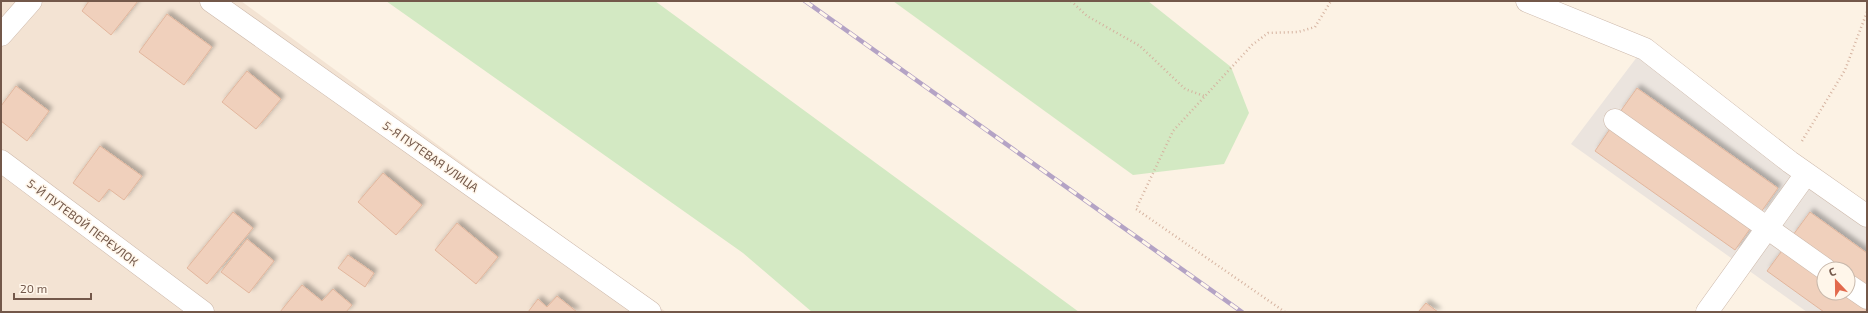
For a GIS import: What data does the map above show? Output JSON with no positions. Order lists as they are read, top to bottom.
{
  "streets": {
    "street": ["5-Я ПУТЕВАЯ УЛИЦА", "5-Й ПУТЕВОЙ ПЕРЕУЛОК"]
  },
  "scale_bar": "20 m",
  "north": "top"
}
